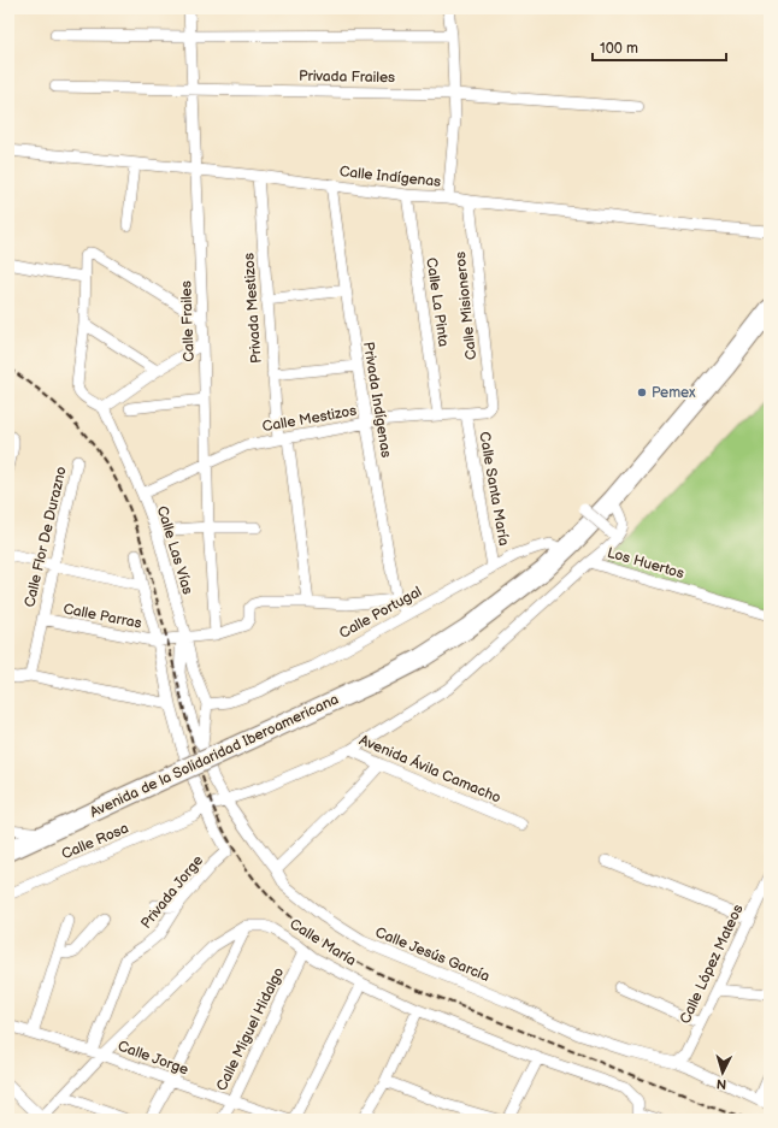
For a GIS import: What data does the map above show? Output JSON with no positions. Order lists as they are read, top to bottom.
{
  "streets": {
    "highway": ["Avenida de la Solidaridad Iberoamericana"],
    "street": [
      "Privada Frailes",
      "Calle Indígenas",
      "Calle La Pinta",
      "Calle Misioneros",
      "Privada Mestizos",
      "Calle Frailes",
      "Privada Indígenas",
      "Calle Mestizos",
      "Calle Santa María",
      "Calle Flor De Durazno",
      "Calle Las Vías",
      "Los Huertos",
      "Calle Portugal",
      "Calle Parras",
      "Avenida Ávila Camacho",
      "Calle Rosa",
      "Privada Jorge",
      "Calle María",
      "Calle Jesús García",
      "Calle López Mateos",
      "Calle Miguel Hidalgo",
      "Calle Jorge"
    ]
  },
  "crossings": [
    ["Privada Frailes", "Calle Frailes"],
    ["Calle Indígenas", "Calle La Pinta"],
    ["Calle Indígenas", "Calle Misioneros"],
    ["Calle Indígenas", "Privada Mestizos"],
    ["Calle Indígenas", "Calle Frailes"],
    ["Calle Indígenas", "Privada Indígenas"],
    ["Calle La Pinta", "Calle Mestizos"],
    ["Calle Misioneros", "Calle Mestizos"],
    ["Privada Mestizos", "Calle Mestizos"],
    ["Privada Mestizos", "Calle Parras"],
    ["Calle Frailes", "Calle Mestizos"],
    ["Calle Frailes", "Calle Parras"],
    ["Privada Indígenas", "Calle Mestizos"],
    ["Calle Mestizos", "Calle Santa María"],
    ["Calle Mestizos", "Calle Las Vías"],
    ["Calle Santa María", "Calle Portugal"],
    ["Calle Flor De Durazno", "Calle Parras"],
    ["Calle Las Vías", "Calle Portugal"],
    ["Calle Las Vías", "Calle Parras"],
    ["Calle Las Vías", "Calle Jesús García"],
    ["Calle Portugal", "Avenida de la Solidaridad Iberoamericana"],
    ["Calle Portugal", "Calle Jesús García"],
    ["Avenida Ávila Camacho", "Calle Rosa"],
    ["Avenida Ávila Camacho", "Privada Jorge"],
    ["Avenida Ávila Camacho", "Calle Jesús García"],
    ["Privada Jorge", "Calle Jorge"],
    ["Calle María", "Calle Miguel Hidalgo"],
    ["Calle Jesús García", "Calle López Mateos"],
    ["Calle Miguel Hidalgo", "Calle Jorge"]
  ],
  "places": ["Pemex"],
  "scale_bar": "100 m",
  "north": "bottom"
}
